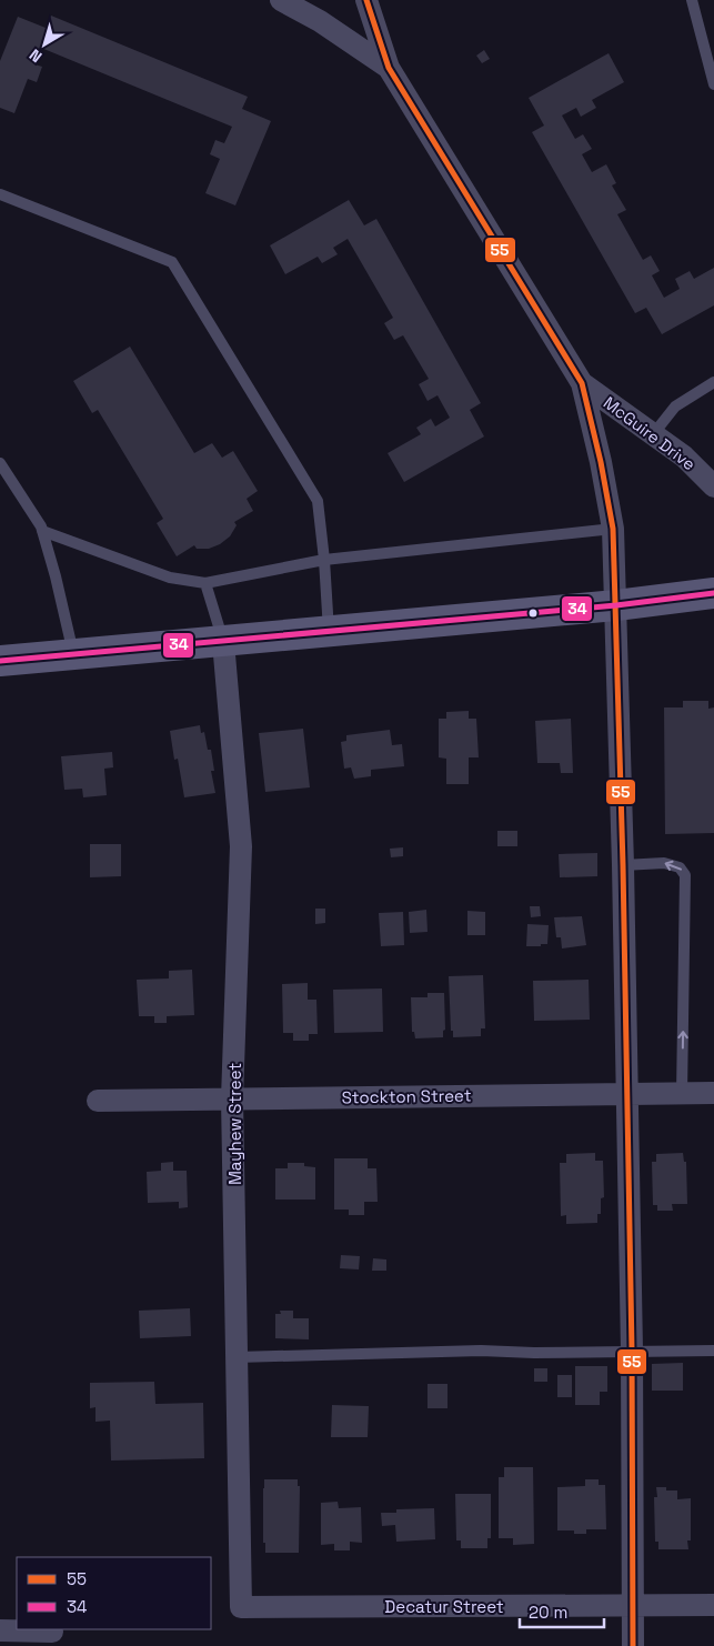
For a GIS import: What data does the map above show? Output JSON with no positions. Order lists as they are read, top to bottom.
{
  "streets": {
    "street": [
      "McGuire Drive",
      "Stockton Street",
      "Mayhew Street",
      "Decatur Street"
    ]
  },
  "crossings": [
    ["McGuire Drive", "Stockton Street"],
    ["McGuire Drive", "Decatur Street"],
    ["Stockton Street", "Mayhew Street"],
    ["Mayhew Street", "Decatur Street"]
  ],
  "lines": ["transit line 55", "transit line 34"],
  "legend": ["55", "34"],
  "scale_bar": "20 m",
  "north": "bottom left"
}
